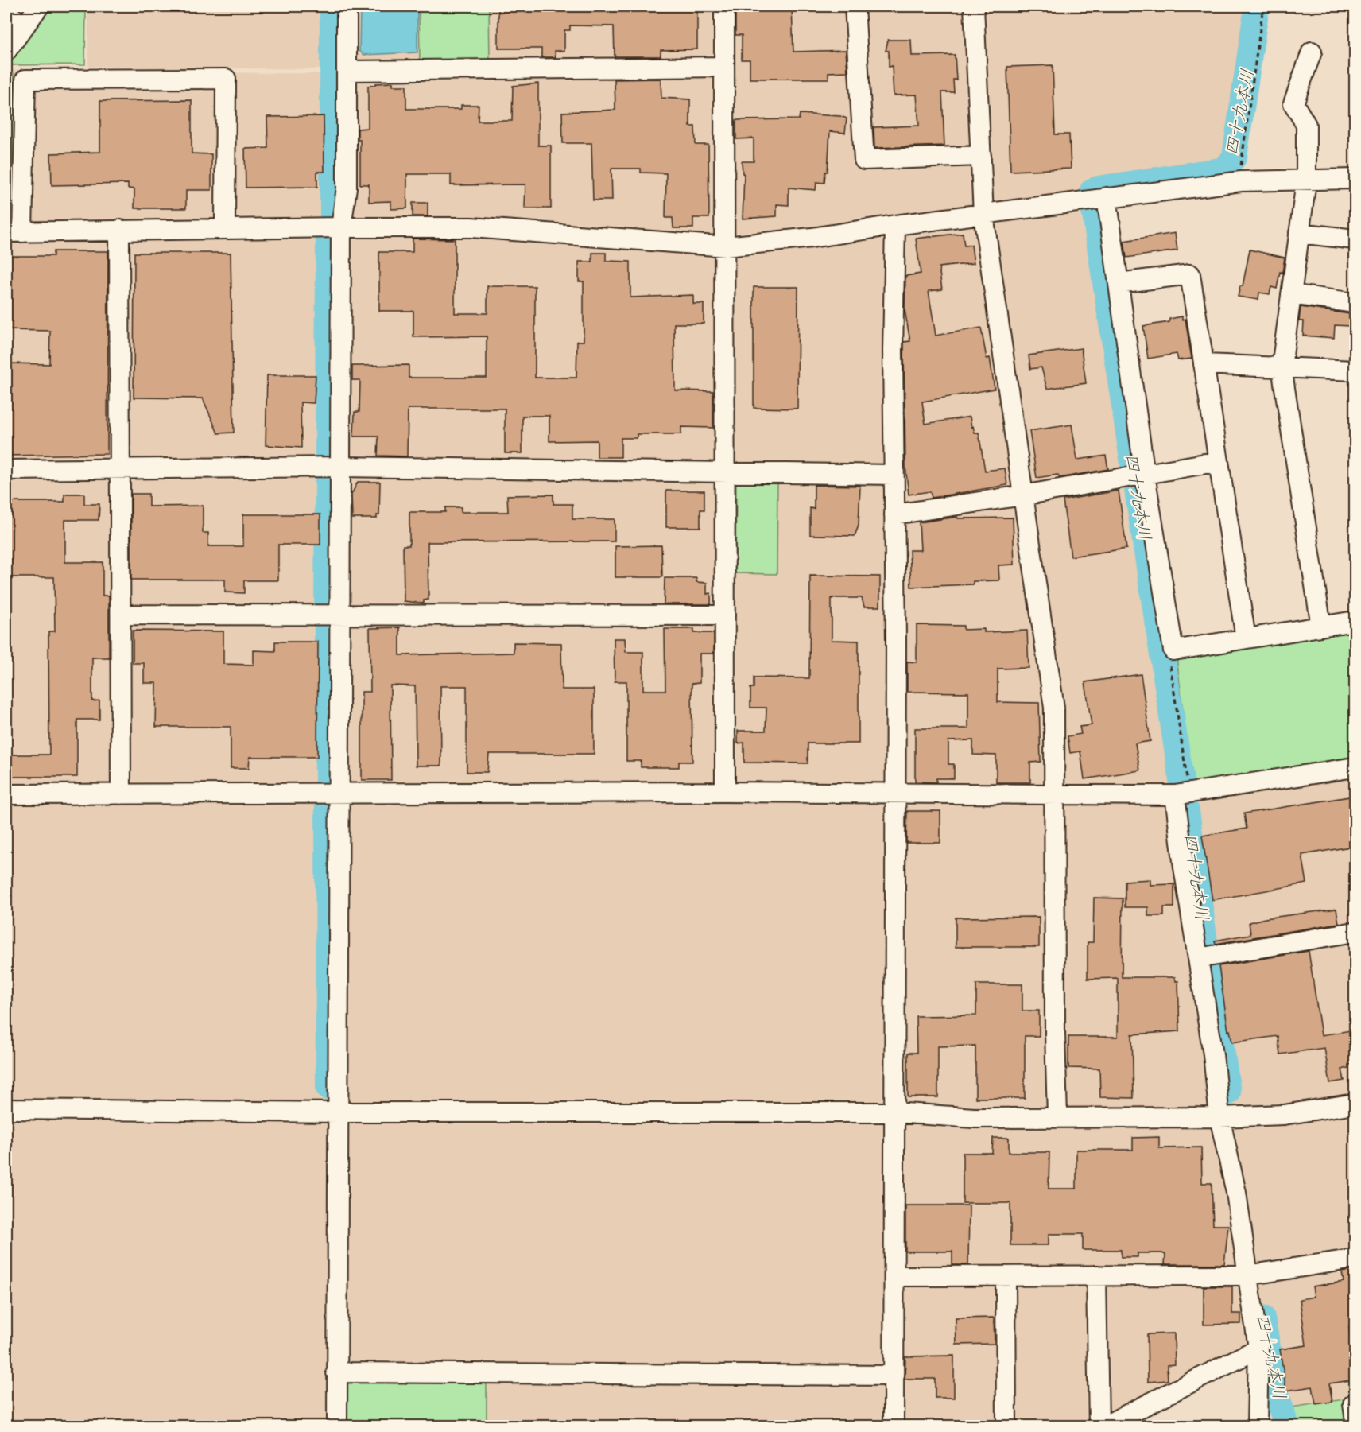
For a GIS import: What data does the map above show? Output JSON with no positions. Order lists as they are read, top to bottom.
{
  "water": ["四十九本川"]
}
